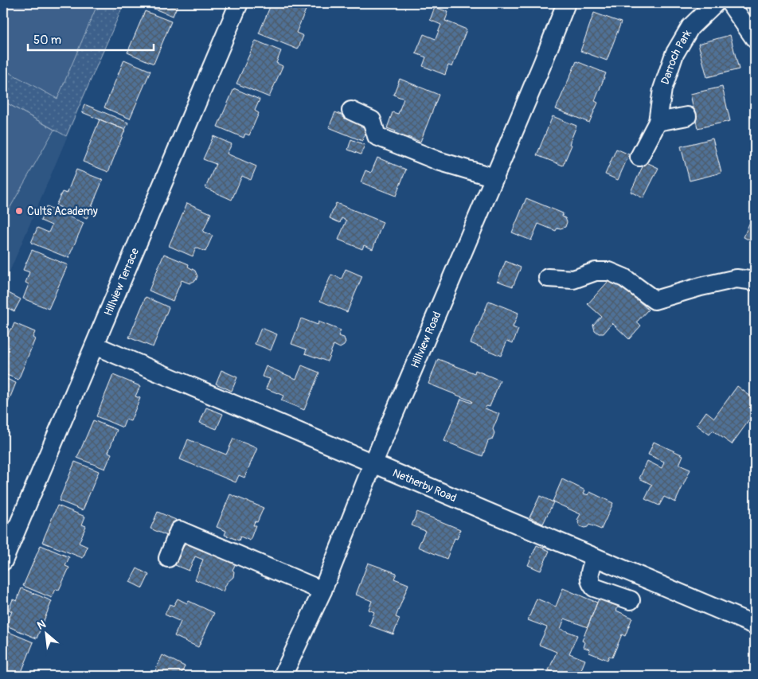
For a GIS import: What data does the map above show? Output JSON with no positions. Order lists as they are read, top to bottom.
{
  "streets": {
    "street": [
      "Darroch Park",
      "Hillview Terrace",
      "Hillview Road",
      "Netherby Road"
    ]
  },
  "crossings": [
    ["Hillview Terrace", "Netherby Road"],
    ["Hillview Road", "Netherby Road"]
  ],
  "places": ["Cults Academy"],
  "scale_bar": "50 m",
  "north": "top left"
}
